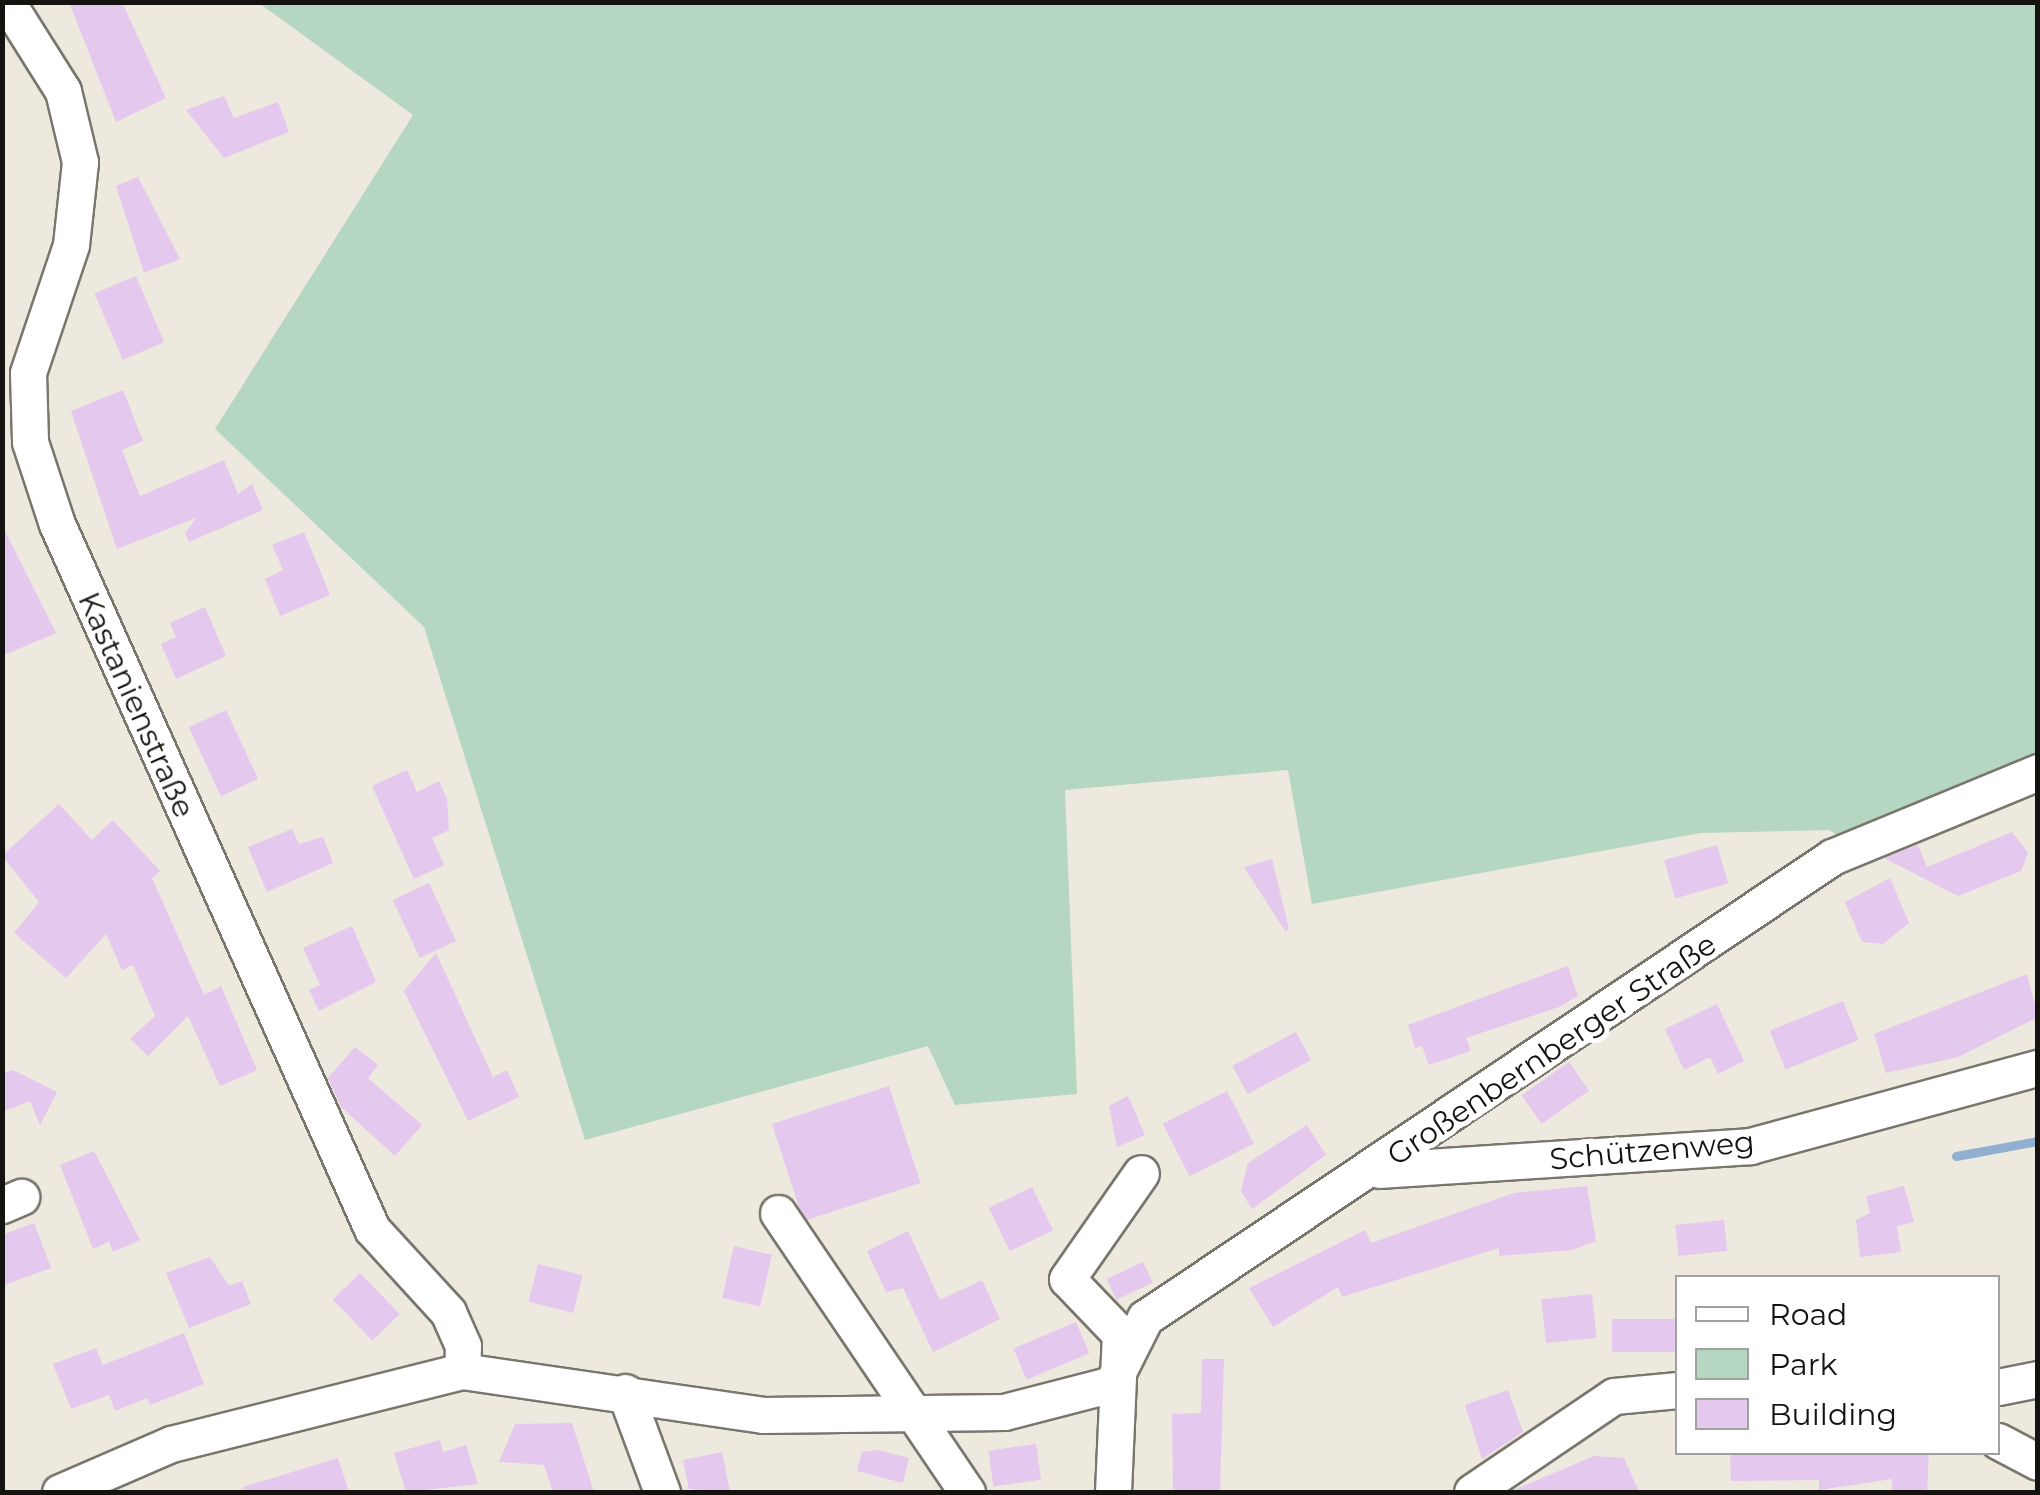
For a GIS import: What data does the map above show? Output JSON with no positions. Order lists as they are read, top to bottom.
{
  "streets": {
    "street": ["Kastanienstraße", "Großenbernberger Straße", "Schützenweg"]
  },
  "crossings": [
    ["Großenbernberger Straße", "Schützenweg"]
  ],
  "legend": ["Road", "Park", "Building"]
}
